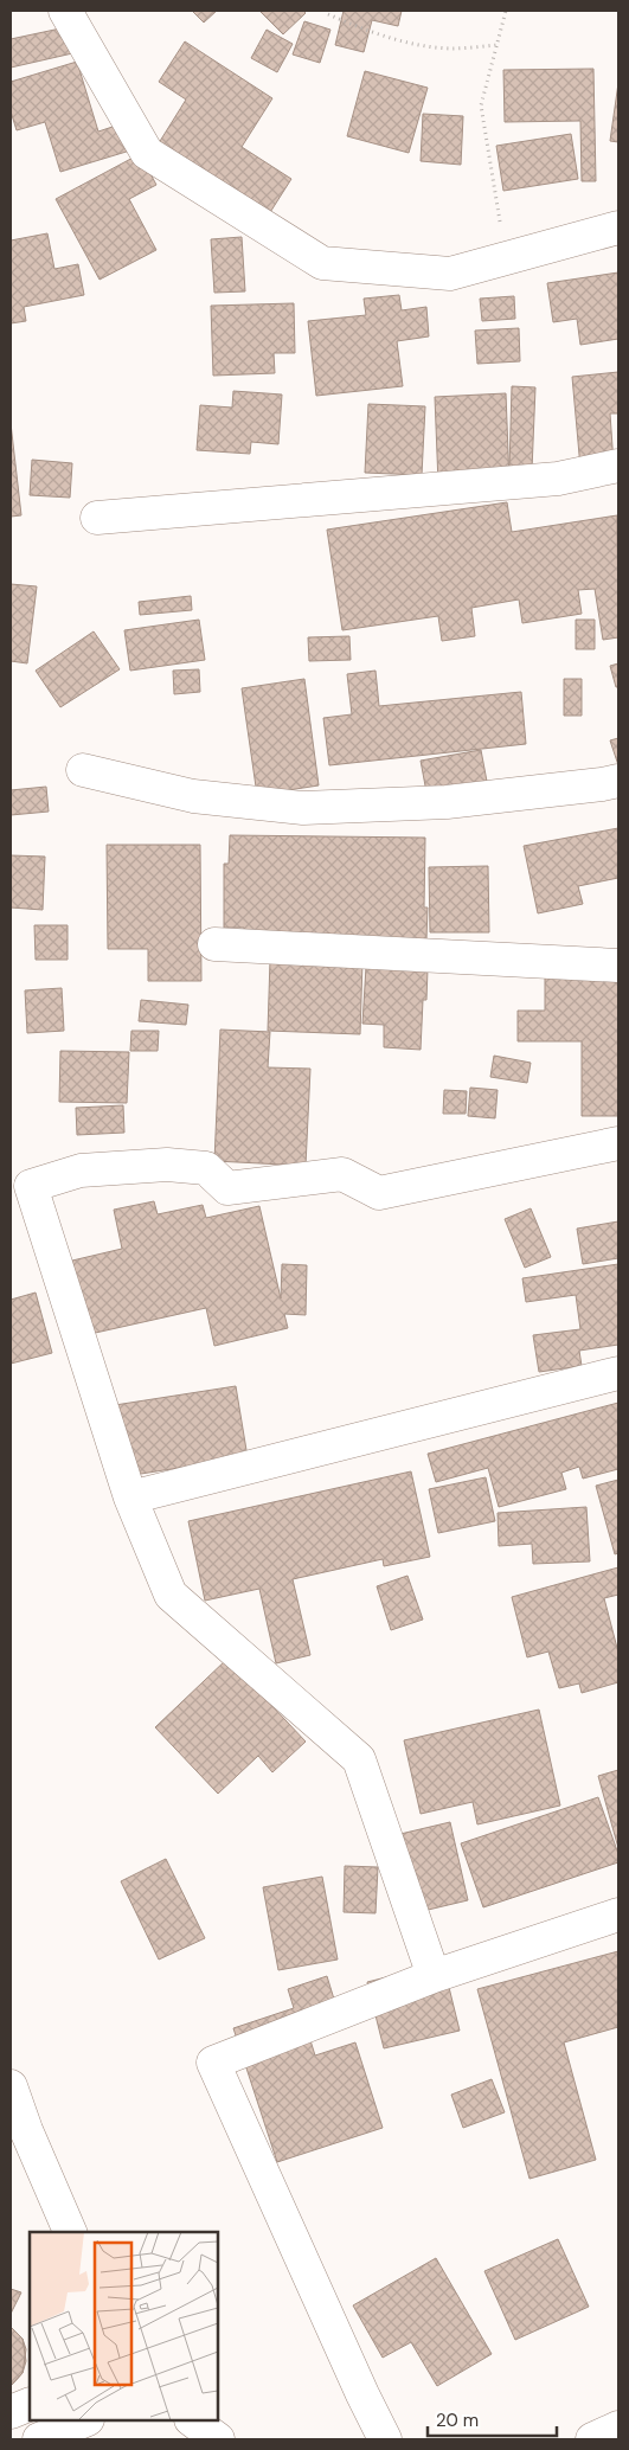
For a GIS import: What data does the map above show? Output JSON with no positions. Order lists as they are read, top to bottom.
{
  "scale_bar": "20 m"
}
